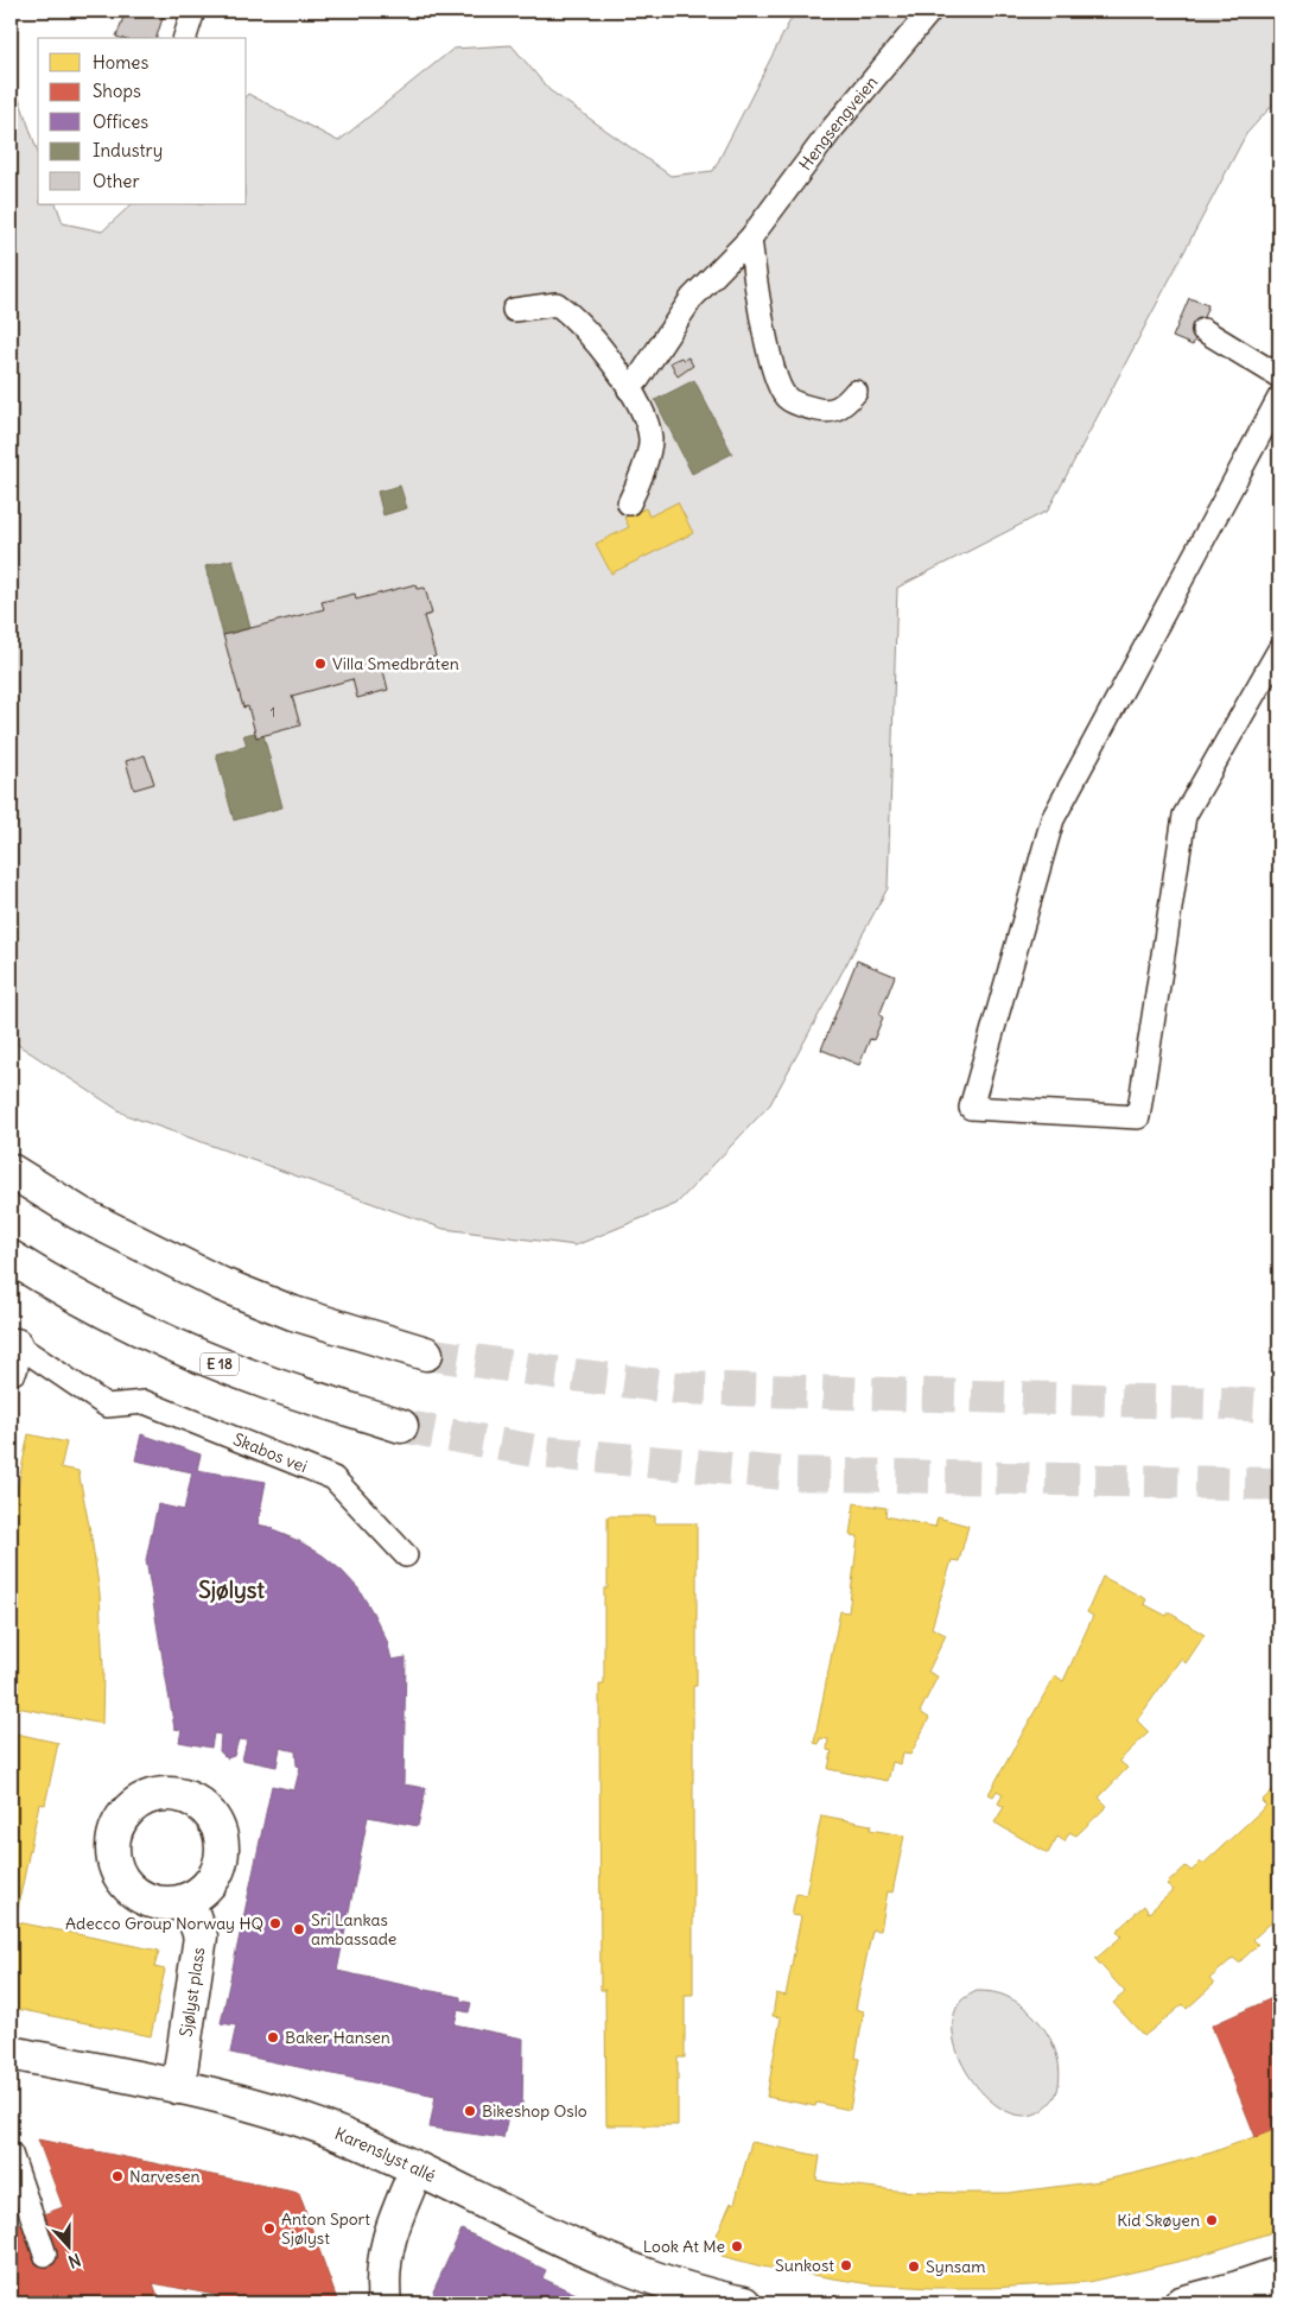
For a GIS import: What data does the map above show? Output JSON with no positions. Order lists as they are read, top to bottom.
{
  "streets": {
    "main road": ["E 18", "Sjølyst plass", "Karenslyst allé"],
    "lane": ["Hengsengveien", "Skabos vei"]
  },
  "crossings": [
    ["Sjølyst plass", "Karenslyst allé"]
  ],
  "districts": ["Sjølyst"],
  "places": [
    "Villa Smedbråten",
    "Adecco Group Norway HQ",
    "Sri Lankas ambassade",
    "Baker Hansen",
    "Bikeshop Oslo",
    "Narvesen",
    "Kid Skøyen",
    "Anton Sport Sjølyst",
    "Look At Me",
    "Sunkost",
    "Synsam"
  ],
  "house_numbers": ["1"],
  "legend": [
    "Homes",
    "Shops",
    "Offices",
    "Industry",
    "Other"
  ],
  "north": "bottom"
}
